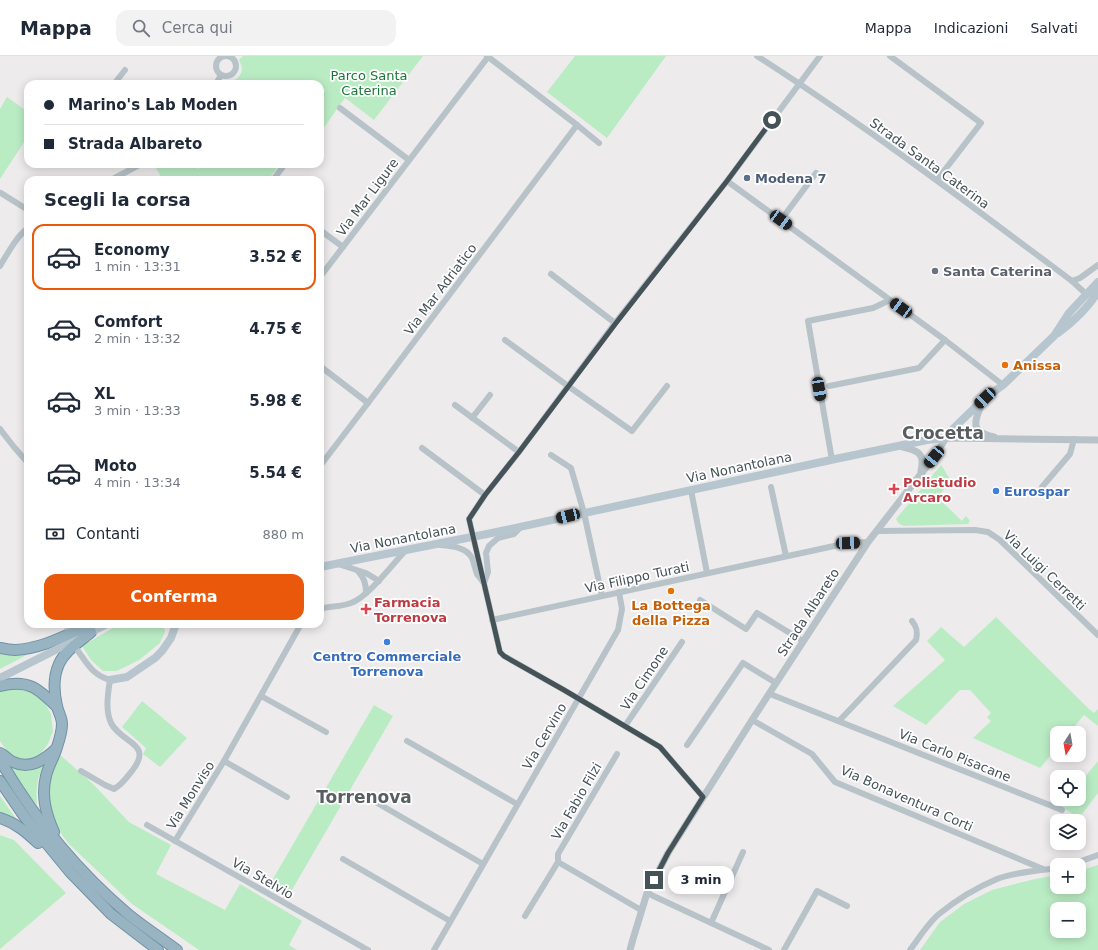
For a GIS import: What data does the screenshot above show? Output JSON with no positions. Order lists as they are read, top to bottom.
{
  "streets": {
    "main road": ["Via Nonantolana"],
    "street": [
      "Strada Santa Caterina",
      "Via Mar Ligure",
      "Via Mar Adriatico",
      "Via Luigi Cerretti",
      "Via Filippo Turati",
      "Strada Albareto",
      "Via Cimone",
      "Via Cervino",
      "Via Carlo Pisacane",
      "Via Monviso",
      "Via Bonaventura Corti",
      "Via Fabio Filzi",
      "Via Stelvio"
    ]
  },
  "crossings": [
    ["Strada Santa Caterina", "Via Cimone"],
    ["Via Nonantolana", "Strada Albareto"],
    ["Via Nonantolana", "Via Cimone"],
    ["Via Luigi Cerretti", "Strada Albareto"],
    ["Via Filippo Turati", "Strada Albareto"],
    ["Via Filippo Turati", "Via Cimone"],
    ["Via Filippo Turati", "Via Cervino"],
    ["Strada Albareto", "Via Cimone"],
    ["Strada Albareto", "Via Carlo Pisacane"],
    ["Strada Albareto", "Via Bonaventura Corti"],
    ["Strada Albareto", "Via Fabio Filzi"],
    ["Via Cimone", "Via Cervino"],
    ["Via Monviso", "Via Stelvio"]
  ],
  "districts": ["Crocetta", "Torrenova"],
  "parks": ["Parco Santa Caterina"],
  "places": {
    "other": [
      "Modena 7",
      "Santa Caterina",
      "Anissa",
      "Eurospar",
      "La Bottega della Pizza",
      "Centro Commerciale Torrenova"
    ],
    "health": ["Polistudio Arcaro", "Farmacia Torrenova"]
  },
  "north": "bottom",
  "page": {
    "header": "Mappa",
    "search": "Cerca qui",
    "nav": ["Mappa", "Indicazioni", "Salvati"],
    "banner": ["Marino's Lab Moden", "Strada Albareto"],
    "heading": "Scegli la corsa",
    "list": [
      {
        "name": "Economy",
        "note": "1 min · 13:31",
        "value": "3.52 €"
      },
      {
        "name": "Comfort",
        "note": "2 min · 13:32",
        "value": "4.75 €"
      },
      {
        "name": "XL",
        "note": "3 min · 13:33",
        "value": "5.98 €"
      },
      {
        "name": "Moto",
        "note": "4 min · 13:34",
        "value": "5.54 €"
      }
    ],
    "pay": ["Contanti", "880 m"],
    "buttons": "Conferma",
    "map_buttons": ["+", "−"],
    "bubble": "3 min"
  }
}
